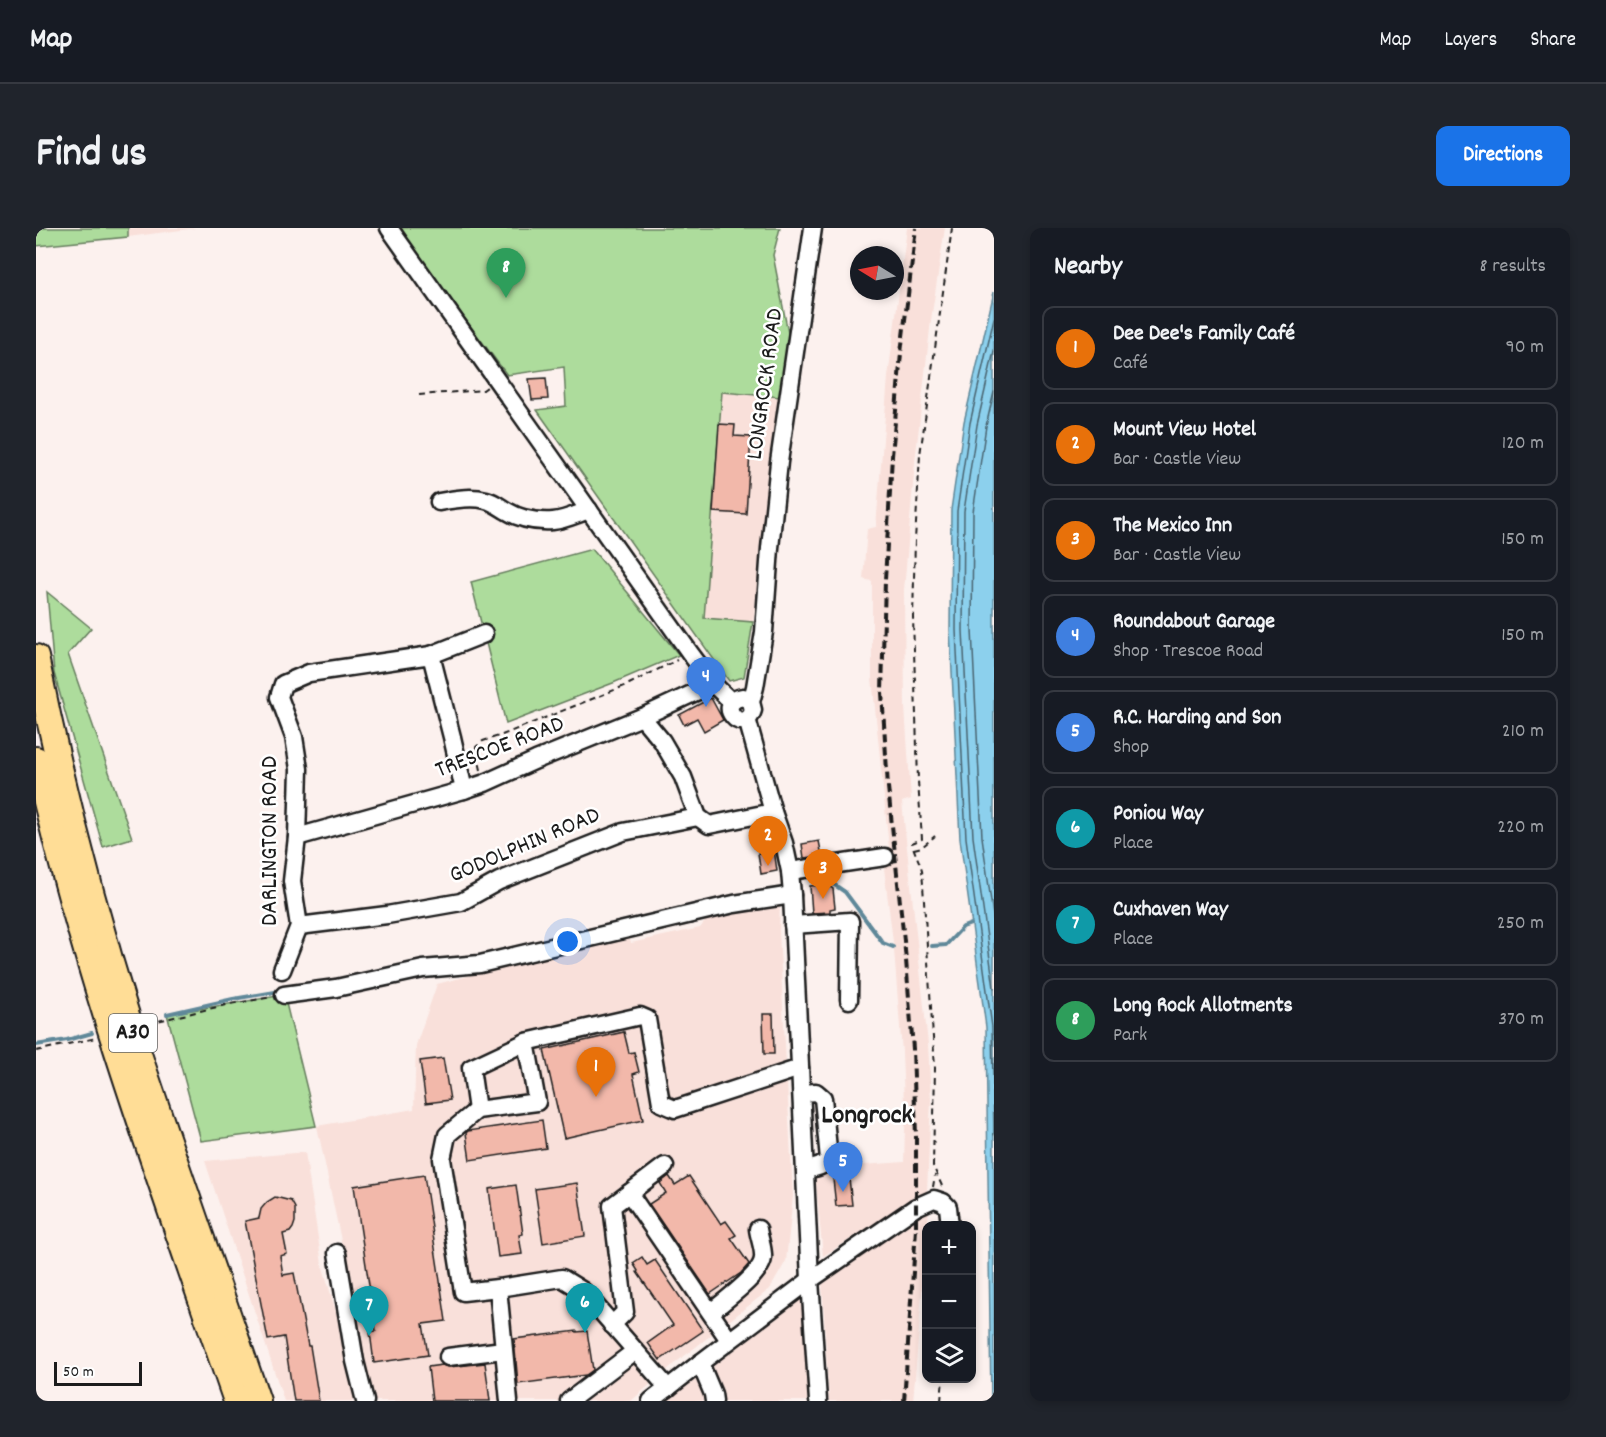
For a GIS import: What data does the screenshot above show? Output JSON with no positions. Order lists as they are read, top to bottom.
{
  "streets": {
    "highway": ["A30"],
    "street": [
      "LONGROCK ROAD",
      "TRESCOE ROAD",
      "DARLINGTON ROAD",
      "GODOLPHIN ROAD"
    ]
  },
  "crossings": [
    ["TRESCOE ROAD", "DARLINGTON ROAD"],
    ["DARLINGTON ROAD", "GODOLPHIN ROAD"]
  ],
  "districts": ["Longrock"],
  "scale_bar": "50 m",
  "north": "left",
  "page": {
    "header": "Map",
    "nav": ["Map", "Layers", "Share"],
    "title": "Find us",
    "buttons": "Directions",
    "heading": ["Nearby", "8 results"],
    "pins": [
      "8",
      "4",
      "2",
      "3",
      "1",
      "5",
      "6",
      "7"
    ],
    "list": [
      {
        "mark": "1",
        "name": "Dee Dee's Family Café",
        "note": "Café",
        "value": "90 m"
      },
      {
        "mark": "2",
        "name": "Mount View Hotel",
        "note": "Bar · Castle View",
        "value": "120 m"
      },
      {
        "mark": "3",
        "name": "The Mexico Inn",
        "note": "Bar · Castle View",
        "value": "150 m"
      },
      {
        "mark": "4",
        "name": "Roundabout Garage",
        "note": "Shop · Trescoe Road",
        "value": "150 m"
      },
      {
        "mark": "5",
        "name": "R.C. Harding and Son",
        "note": "Shop",
        "value": "210 m"
      },
      {
        "mark": "6",
        "name": "Poniou Way",
        "note": "Place",
        "value": "220 m"
      },
      {
        "mark": "7",
        "name": "Cuxhaven Way",
        "note": "Place",
        "value": "250 m"
      },
      {
        "mark": "8",
        "name": "Long Rock Allotments",
        "note": "Park",
        "value": "370 m"
      }
    ],
    "map_buttons": ["+", "−"],
    "scale": "50 m"
  }
}
